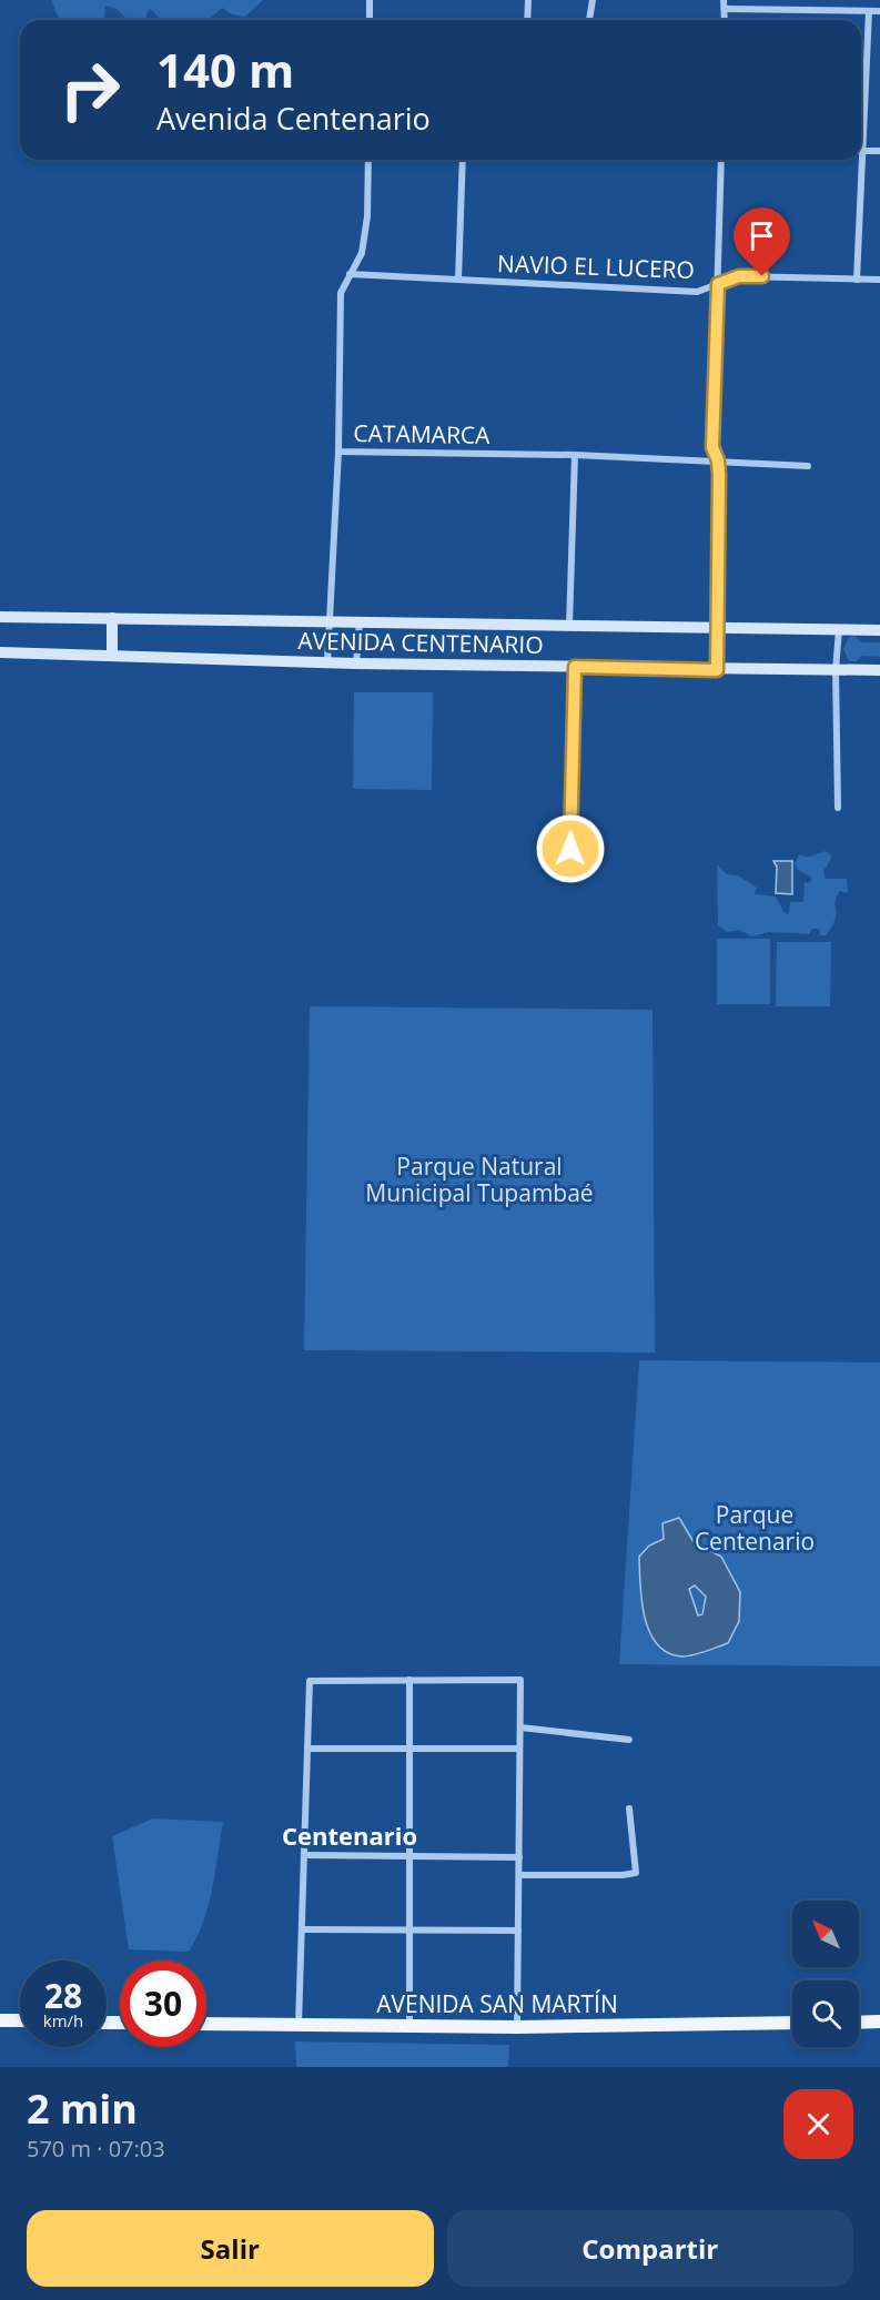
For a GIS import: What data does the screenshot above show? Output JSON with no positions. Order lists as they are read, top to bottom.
{
  "streets": {
    "main road": ["AVENIDA CENTENARIO", "AVENIDA SAN MARTÍN"],
    "street": ["NAVIO EL LUCERO", "CATAMARCA"]
  },
  "crossings": [
    ["NAVIO EL LUCERO", "CATAMARCA"]
  ],
  "districts": ["Centenario"],
  "parks": ["Parque Natural Municipal Tupambaé", "Parque Centenario"],
  "north": "top left",
  "page": {
    "turn": ["140 m", "Avenida Centenario"],
    "speed": "28 km/h",
    "limit": "30",
    "heading": ["2 min", "570 m · 07:03"],
    "buttons": ["Salir", "Compartir"]
  }
}
